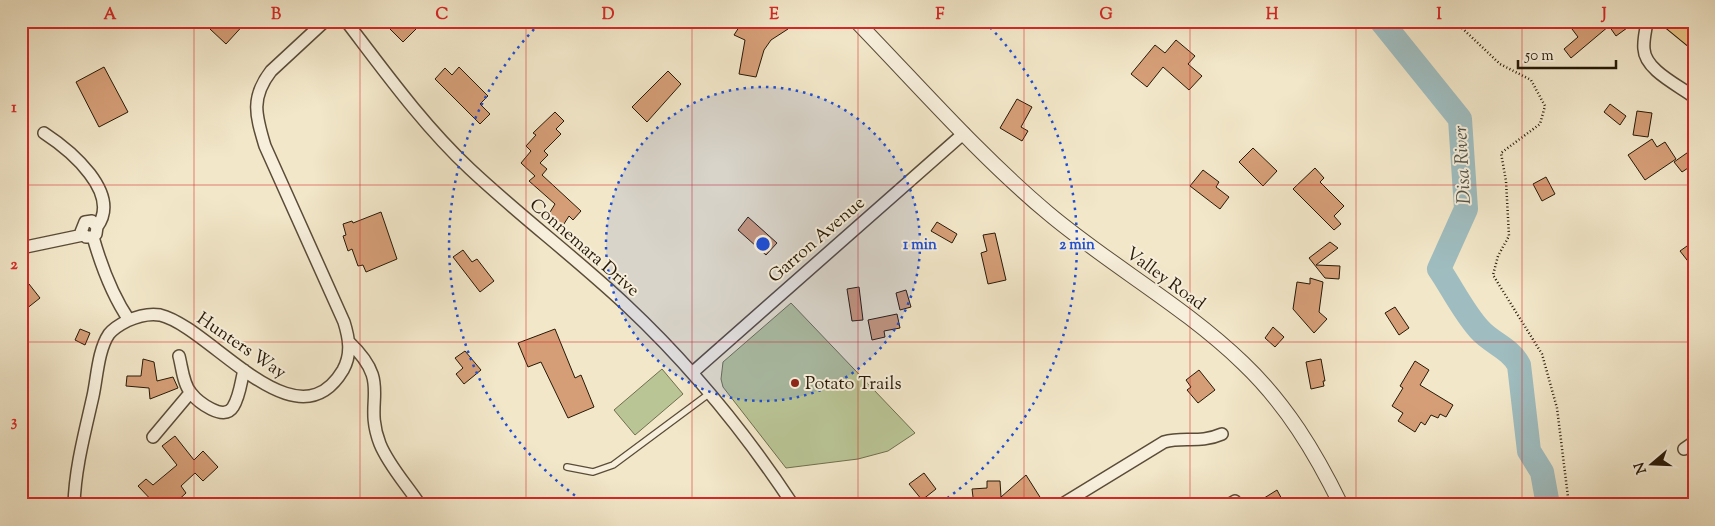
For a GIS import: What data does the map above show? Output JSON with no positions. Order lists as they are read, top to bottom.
{
  "streets": {
    "street": [
      "Garron Avenue",
      "Connemara Drive",
      "Valley Road",
      "Hunters Way"
    ]
  },
  "crossings": [
    ["Garron Avenue", "Connemara Drive"],
    ["Garron Avenue", "Valley Road"]
  ],
  "water": ["Disa River"],
  "places": ["Potato Trails"],
  "scale_bar": "50 m",
  "north": "left",
  "grid": {
    "columns": [
      "A",
      "B",
      "C",
      "D",
      "E",
      "F",
      "G",
      "H",
      "I",
      "J"
    ],
    "rows": ["1", "2", "3"]
  },
  "rings": ["1 min", "2 min"]
}
